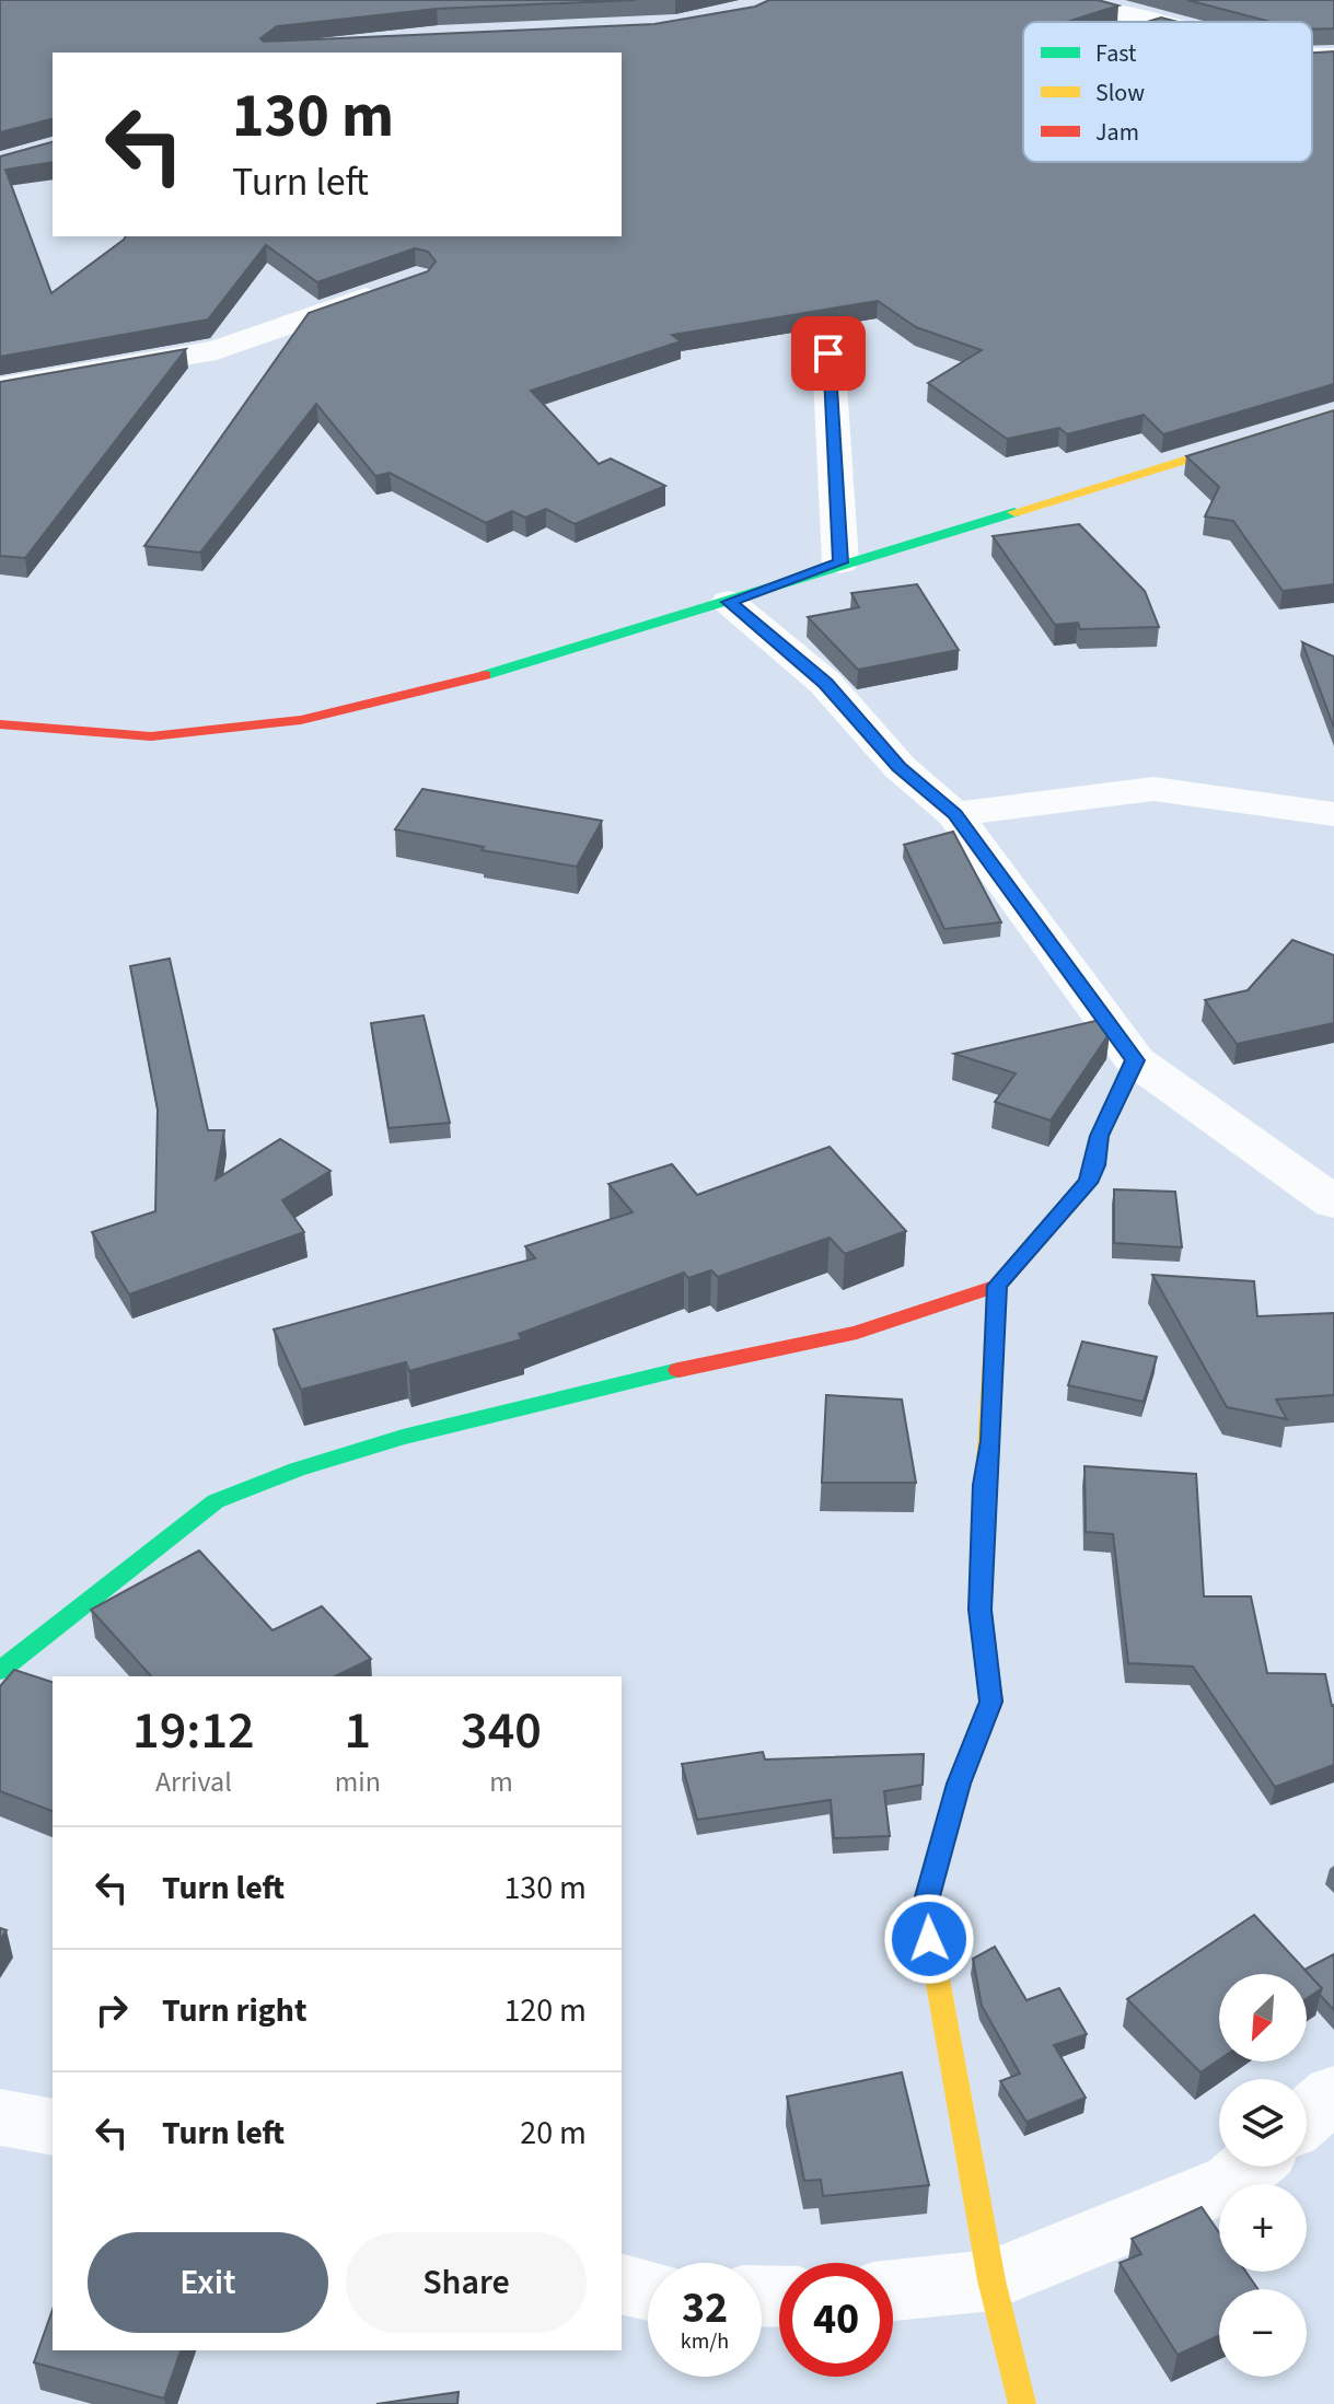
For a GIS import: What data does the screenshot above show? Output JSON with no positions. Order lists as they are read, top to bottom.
{
  "legend": ["Fast", "Slow", "Jam"],
  "north": "bottom left",
  "page": {
    "turn": ["130 m", "Turn left"],
    "eta": [
      "19:12",
      "Arrival",
      "1",
      "min",
      "340",
      "m"
    ],
    "list": [
      {
        "name": "Turn left",
        "value": "130 m"
      },
      {
        "name": "Turn right",
        "value": "120 m"
      },
      {
        "name": "Turn left",
        "value": "20 m"
      }
    ],
    "map_buttons": ["+", "−"],
    "buttons": ["Exit", "Share"],
    "speed": "32 km/h",
    "limit": "40"
  }
}
